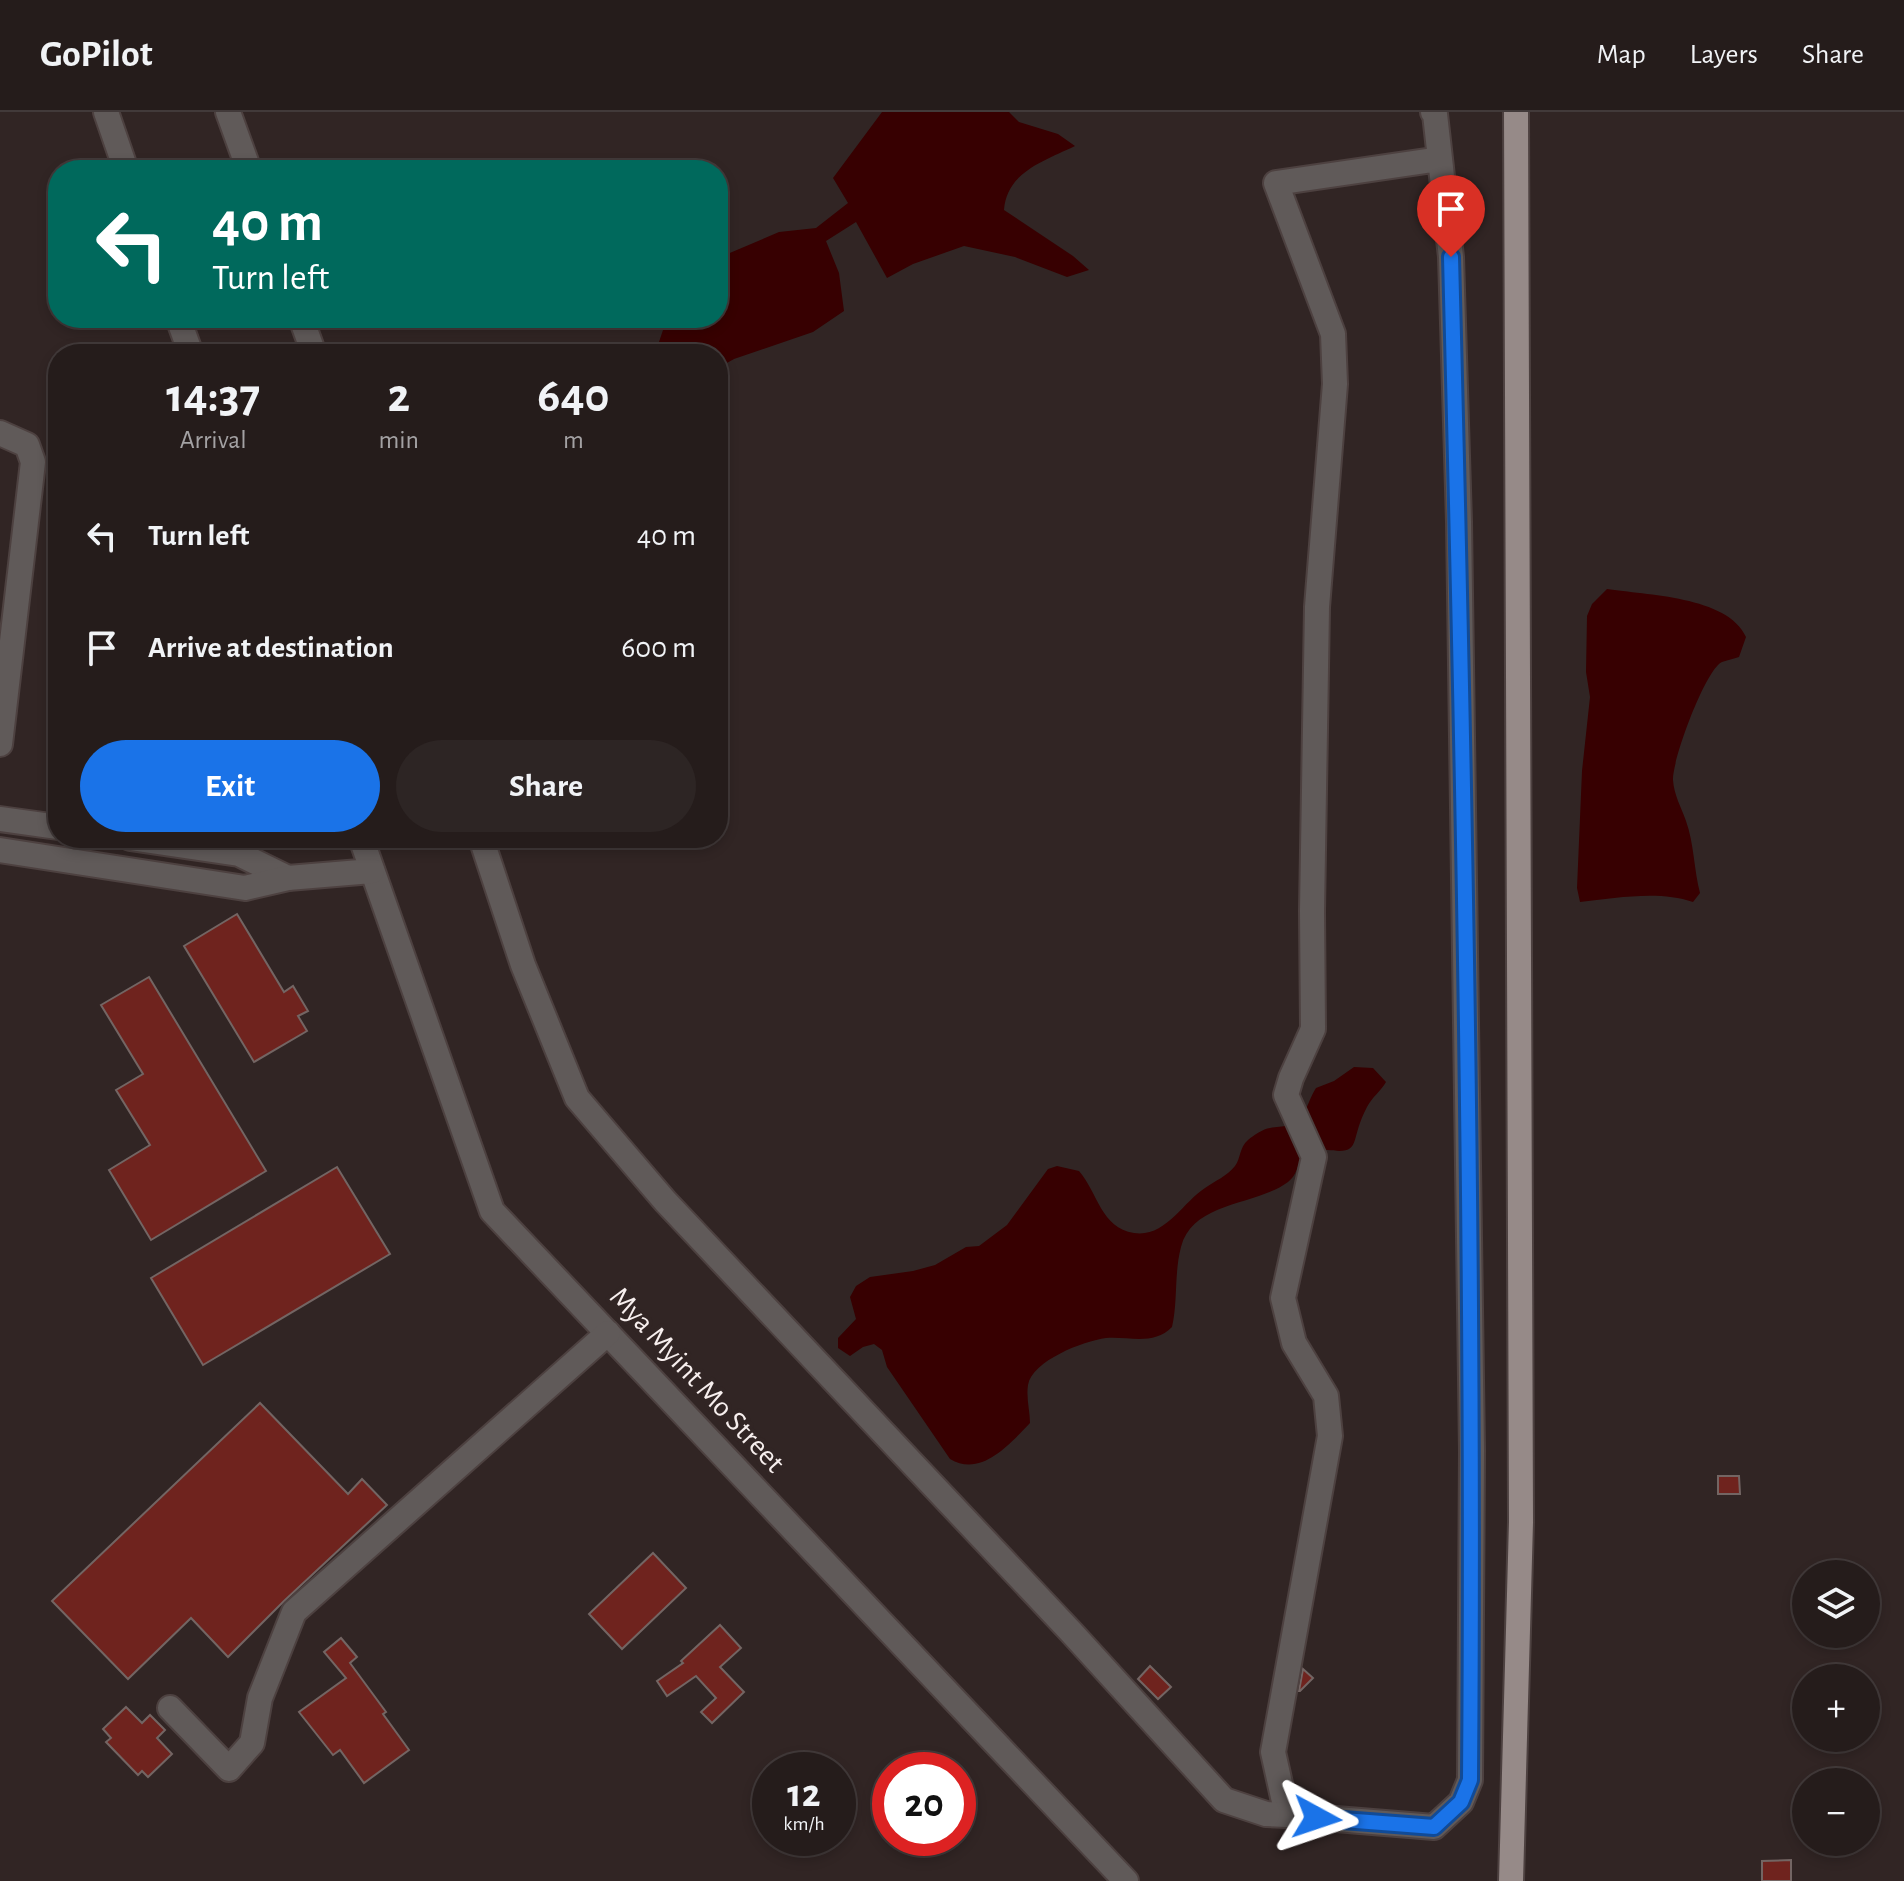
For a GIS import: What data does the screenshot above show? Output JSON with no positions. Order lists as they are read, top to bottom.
{
  "streets": {
    "street": ["Mya Myint Mo Street"]
  },
  "page": {
    "header": "GoPilot",
    "nav": ["Map", "Layers", "Share"],
    "turn": ["40 m", "Turn left"],
    "eta": [
      "14:37",
      "Arrival",
      "2",
      "min",
      "640",
      "m"
    ],
    "list": [
      {
        "name": "Turn left",
        "value": "40 m"
      },
      {
        "name": "Arrive at destination",
        "value": "600 m"
      }
    ],
    "buttons": ["Exit", "Share"],
    "map_buttons": ["+", "−"],
    "speed": "12 km/h",
    "limit": "20"
  }
}
